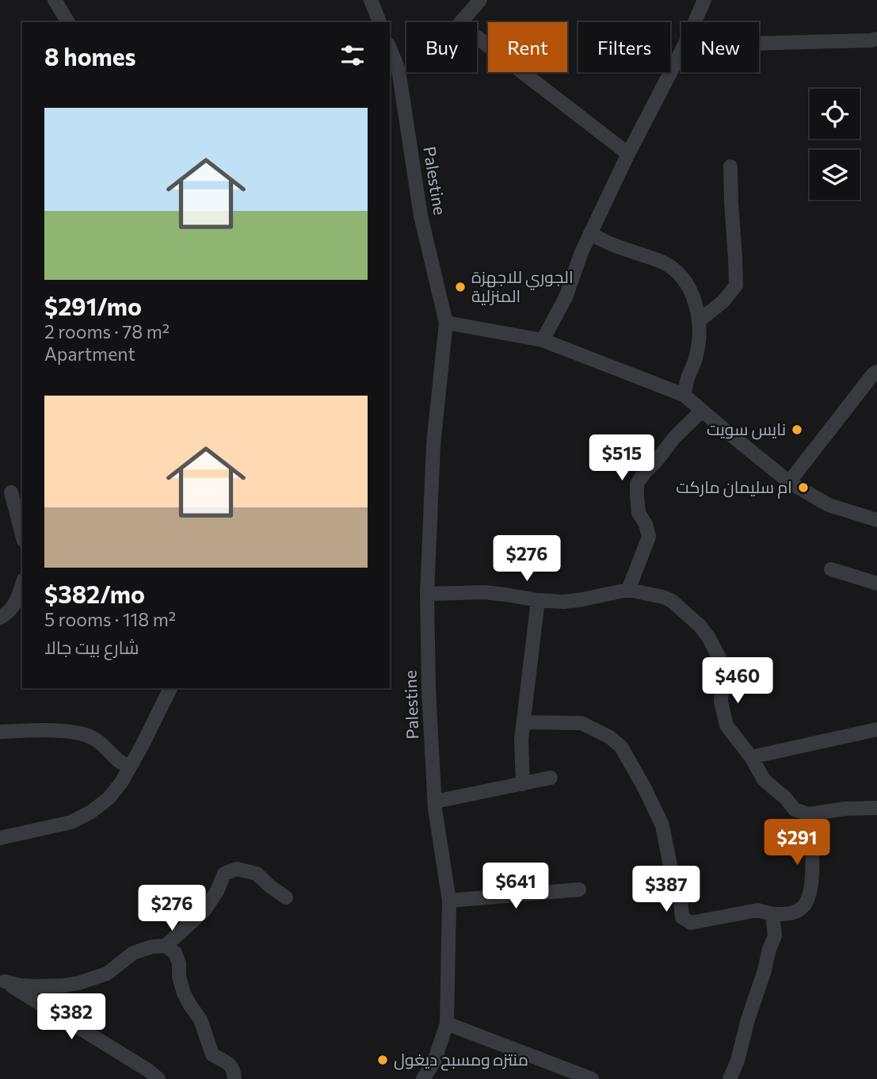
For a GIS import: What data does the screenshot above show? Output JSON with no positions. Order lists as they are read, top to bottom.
{
  "streets": {
    "street": ["Palestine"]
  },
  "places": [
    "الجوري للاجهزة المنزلية",
    "نايس سويت",
    "ام سليمان ماركت",
    "منتزه ومسبح ديغول"
  ],
  "page": {
    "chip": [
      "Buy",
      "Rent",
      "Filters",
      "New"
    ],
    "heading": "8 homes",
    "list": [
      {
        "name": "$291/mo",
        "note": "2 rooms · 78 m² · Apartment"
      },
      {
        "name": "$382/mo",
        "note": "5 rooms · 118 m² · شارع بيت جالا"
      }
    ],
    "price": [
      "$515",
      "$276",
      "$460",
      "$291",
      "$641",
      "$387",
      "$276",
      "$382"
    ]
  }
}
